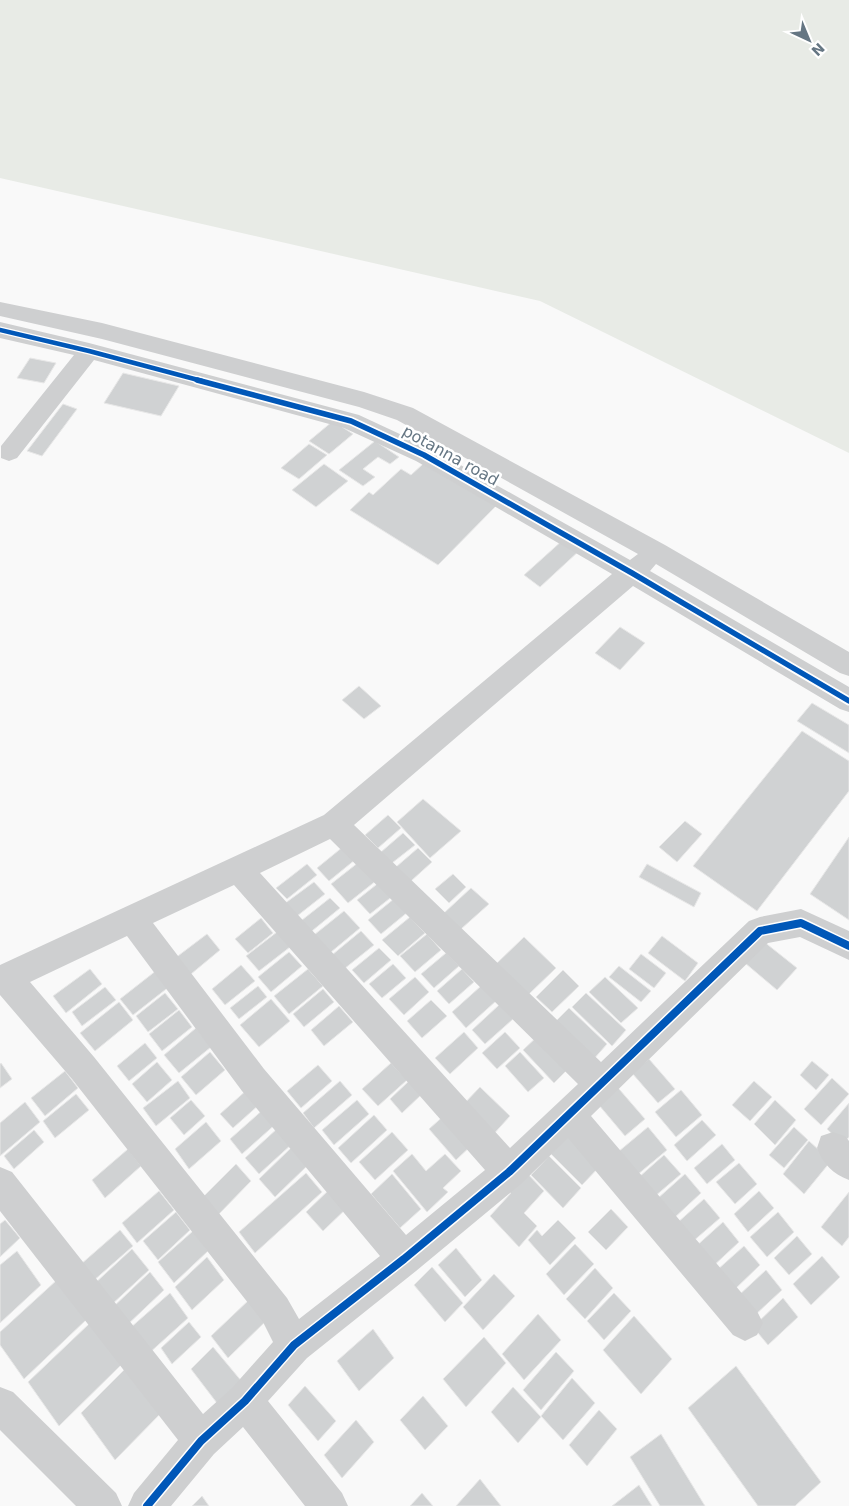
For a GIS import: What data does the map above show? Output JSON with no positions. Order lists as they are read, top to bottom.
{
  "streets": {
    "street": ["potanna road"]
  },
  "north": "bottom right"
}
